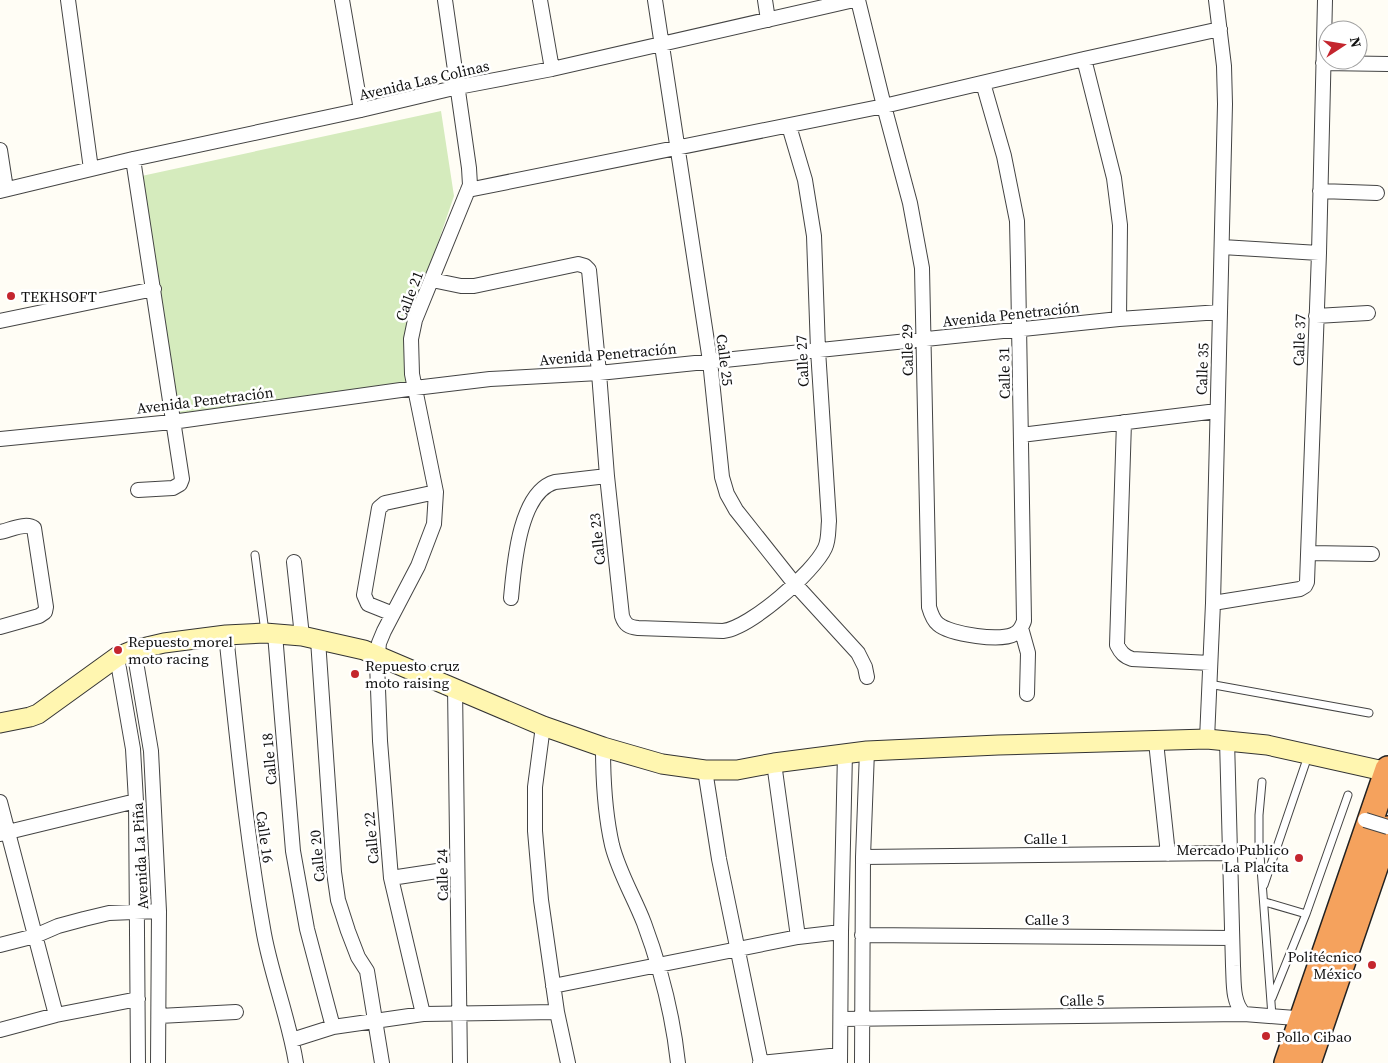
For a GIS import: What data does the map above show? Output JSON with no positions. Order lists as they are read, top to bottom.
{
  "streets": {
    "street": [
      "Avenida Las Colinas",
      "Calle 21",
      "Avenida Penetración",
      "Calle 37",
      "Calle 29",
      "Calle 25",
      "Calle 27",
      "Calle 35",
      "Calle 31",
      "Calle 23",
      "Calle 18",
      "Calle 16",
      "Calle 22",
      "Calle 1",
      "Avenida La Piña",
      "Calle 20",
      "Calle 24",
      "Calle 3",
      "Calle 5"
    ]
  },
  "crossings": [
    ["Avenida Las Colinas", "Calle 21"],
    ["Avenida Las Colinas", "Calle 29"],
    ["Avenida Las Colinas", "Calle 25"],
    ["Calle 21", "Avenida Penetración"],
    ["Calle 21", "Calle 23"],
    ["Calle 21", "Calle 22"],
    ["Avenida Penetración", "Calle 29"],
    ["Avenida Penetración", "Calle 25"],
    ["Avenida Penetración", "Calle 27"],
    ["Avenida Penetración", "Calle 35"],
    ["Avenida Penetración", "Calle 31"],
    ["Avenida Penetración", "Calle 23"],
    ["Calle 37", "Calle 35"],
    ["Calle 29", "Calle 31"],
    ["Calle 25", "Calle 27"],
    ["Calle 25", "Calle 23"],
    ["Calle 27", "Calle 23"]
  ],
  "places": [
    "TEKHSOFT",
    "Repuesto morel moto racing",
    "Repuesto cruz moto raising",
    "Mercado Publico La Placita",
    "Politécnico México",
    "Pollo Cibao"
  ],
  "north": "right"
}
